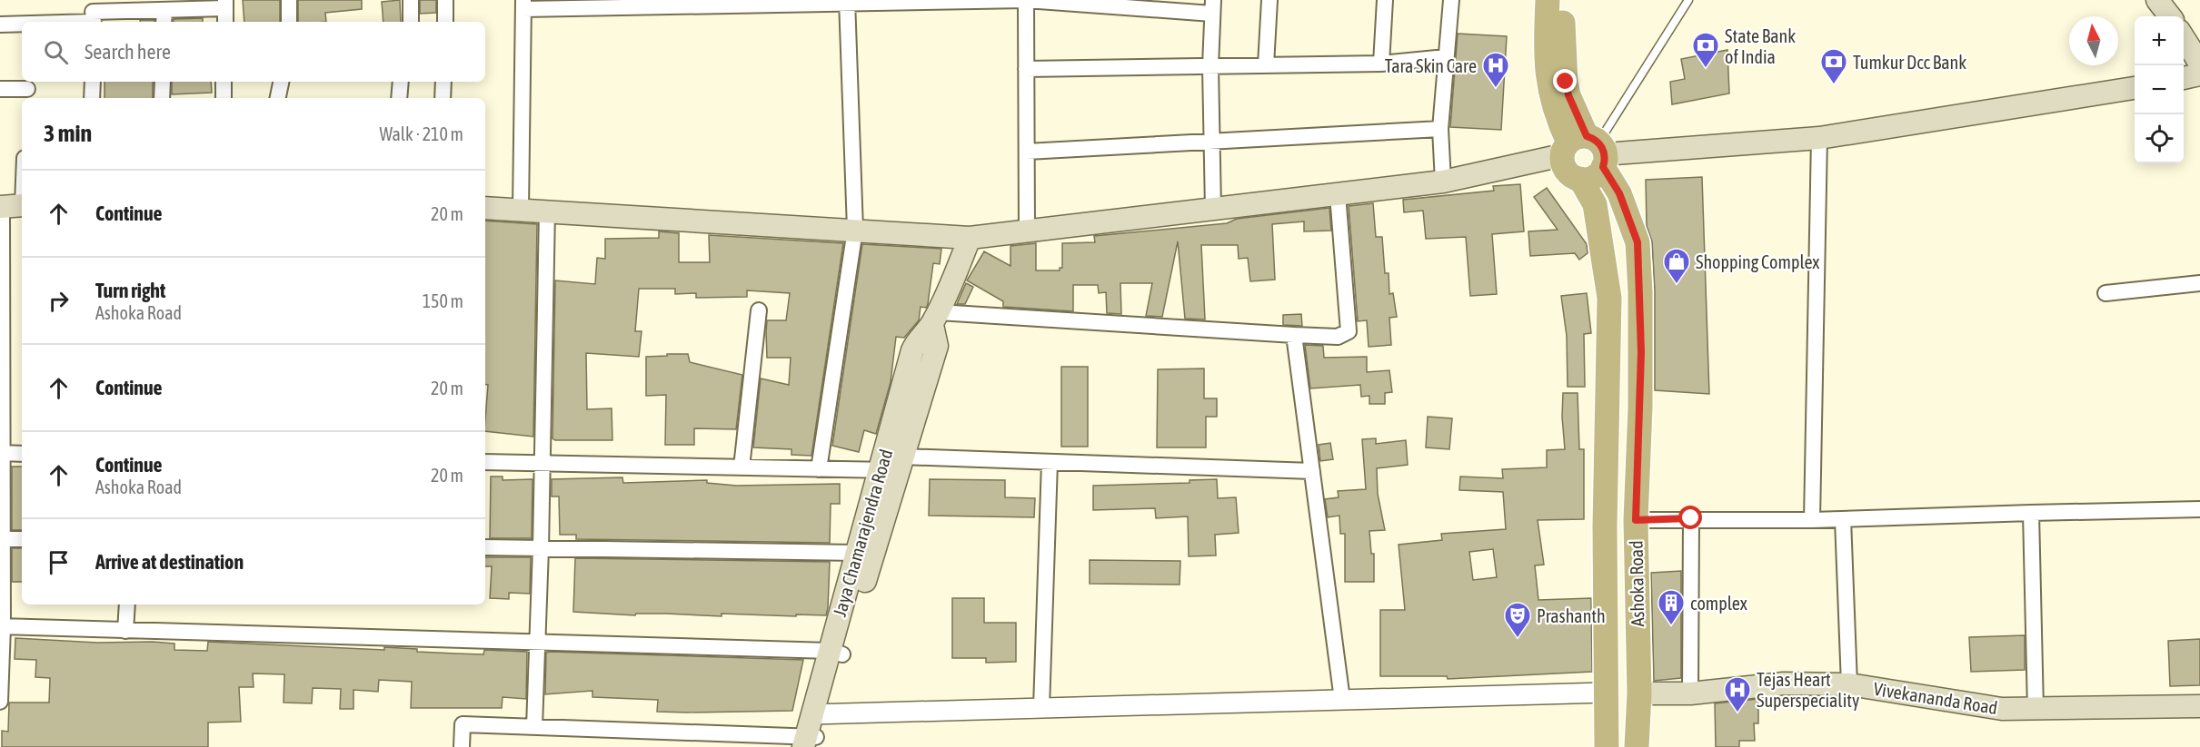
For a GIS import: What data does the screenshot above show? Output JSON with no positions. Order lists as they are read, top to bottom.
{
  "streets": {
    "main road": ["Jaya Chamarajendra Road", "Ashoka Road", "Vivekananda Road"]
  },
  "crossings": [
    ["Ashoka Road", "Vivekananda Road"]
  ],
  "places": {
    "bank": ["State Bank of India", "Tumkur Dcc Bank"],
    "hospital": ["Tara Skin Care", "Tejas Heart Superspeciality"],
    "shop": ["Shopping Complex"],
    "building": ["complex"],
    "theatre": ["Prashanth"]
  },
  "north": "top",
  "page": {
    "map_buttons": ["+", "−"],
    "search": "Search here",
    "heading": ["3 min", "Walk · 210 m"],
    "list": [
      ["Continue", "20 m"],
      ["Turn right", "Ashoka Road", "150 m"],
      ["Continue", "20 m"],
      ["Continue", "Ashoka Road", "20 m"],
      "Arrive at destination"
    ]
  }
}
